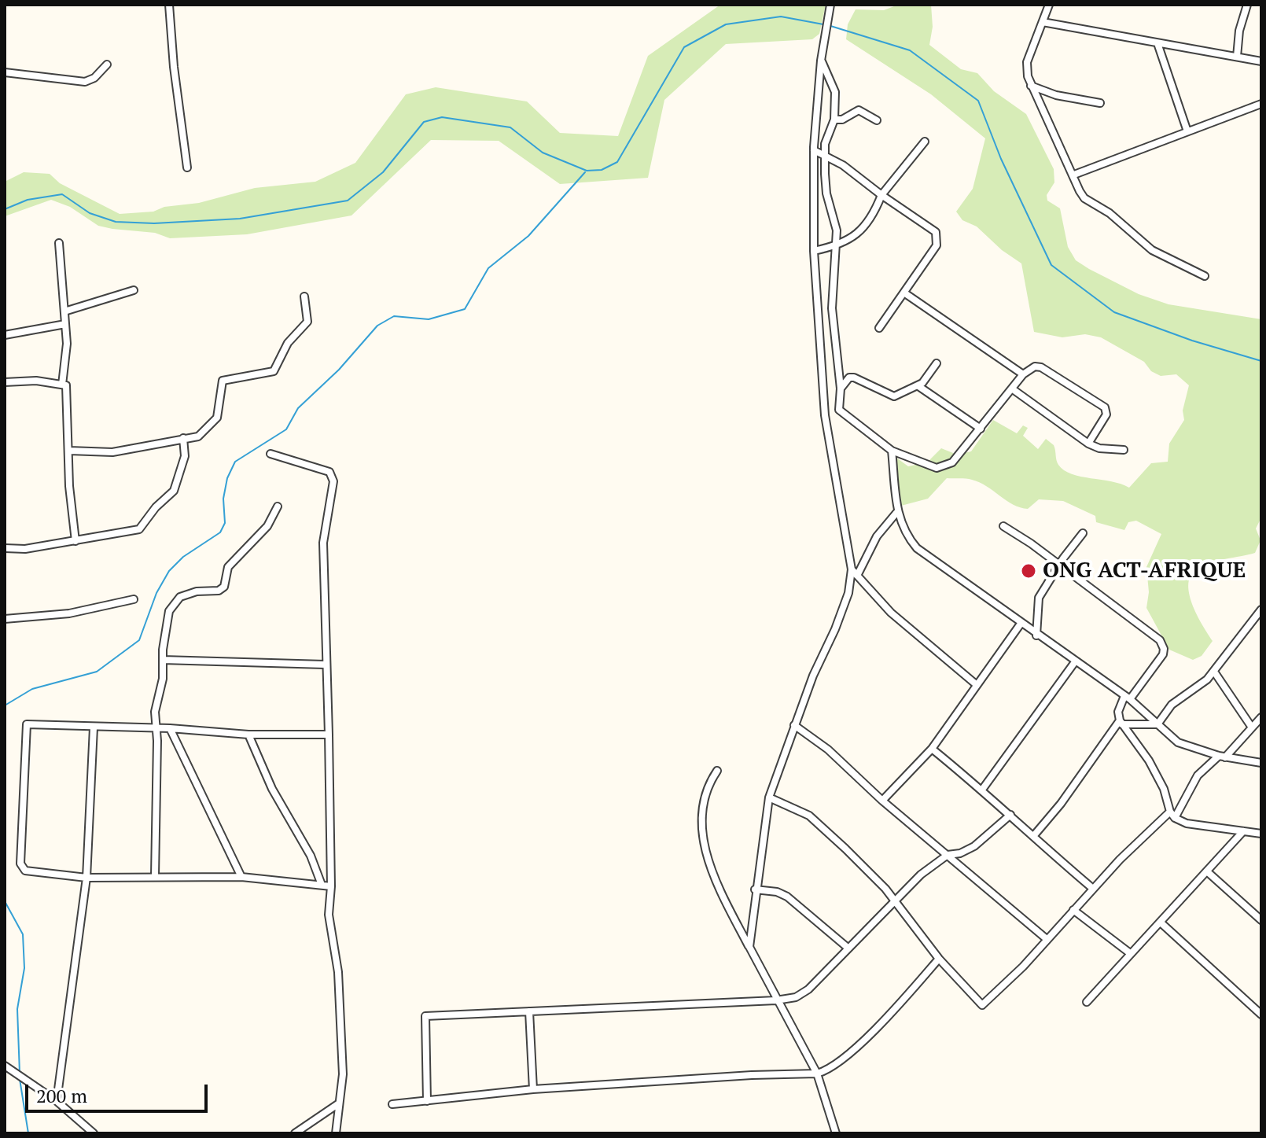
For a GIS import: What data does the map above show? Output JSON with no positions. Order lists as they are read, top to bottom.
{
  "places": ["ONG ACT-AFRIQUE"],
  "scale_bar": "200 m"
}
